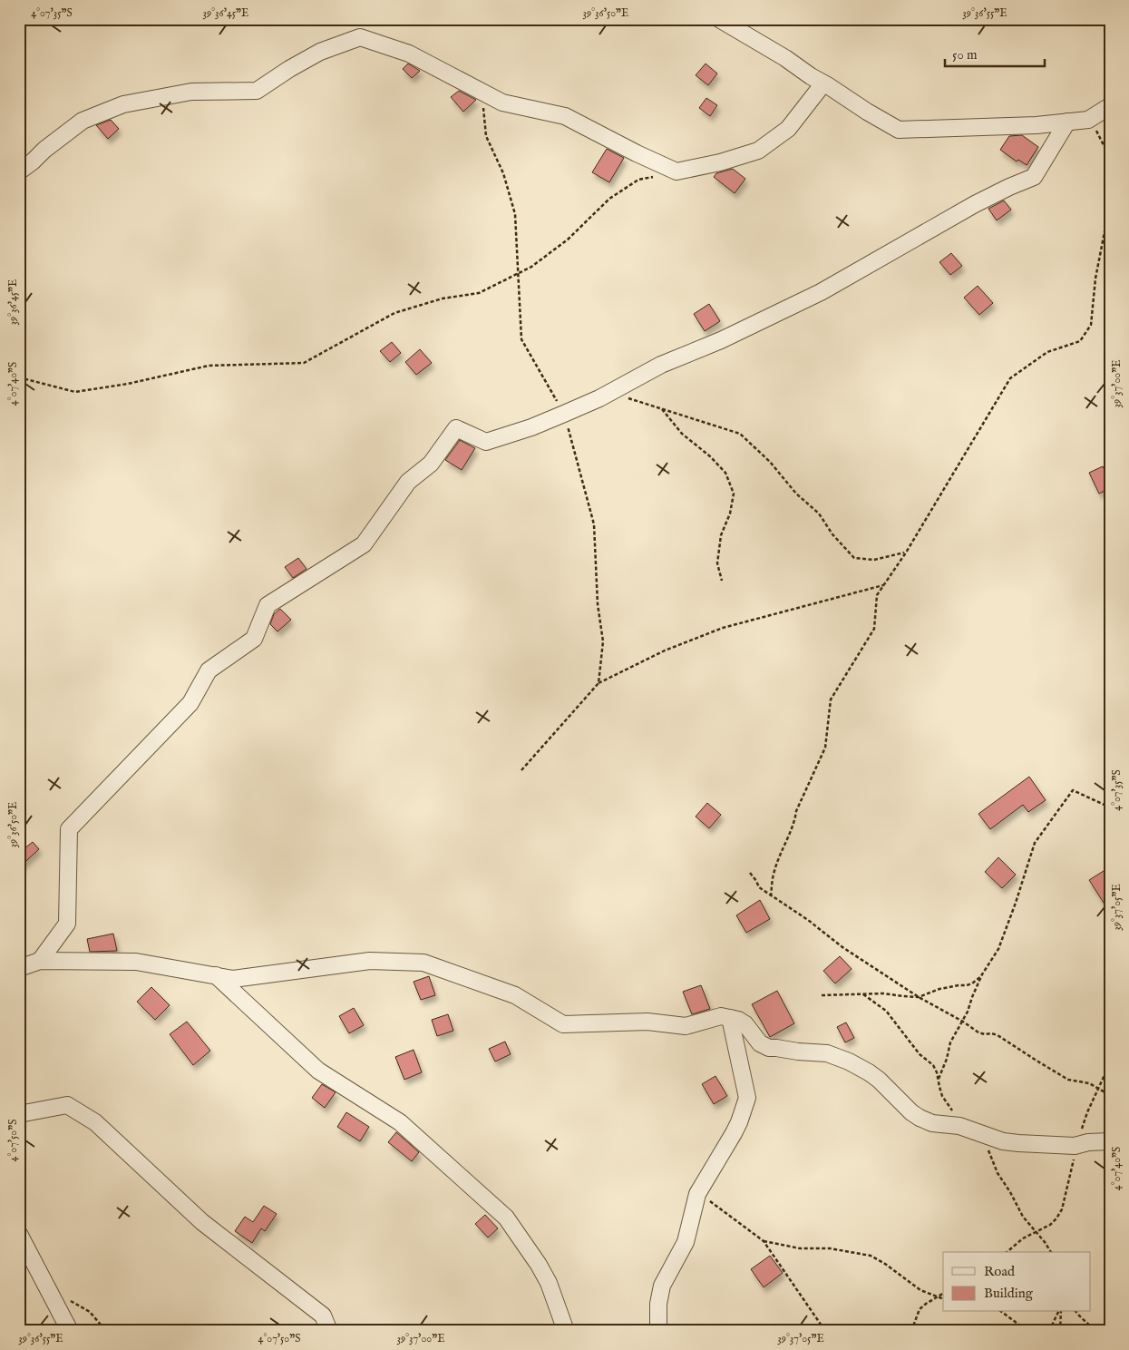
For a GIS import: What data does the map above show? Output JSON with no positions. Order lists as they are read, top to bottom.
{
  "legend": ["Road", "Building"],
  "scale_bar": "50 m",
  "coordinates": [
    "4°07'35\"S",
    "39°36'45\"E",
    "39°36'50\"E",
    "39°36'55\"E",
    "4°07'40\"S",
    "39°37'00\"E",
    "39°37'05\"E",
    "4°07'50\"S"
  ]
}
